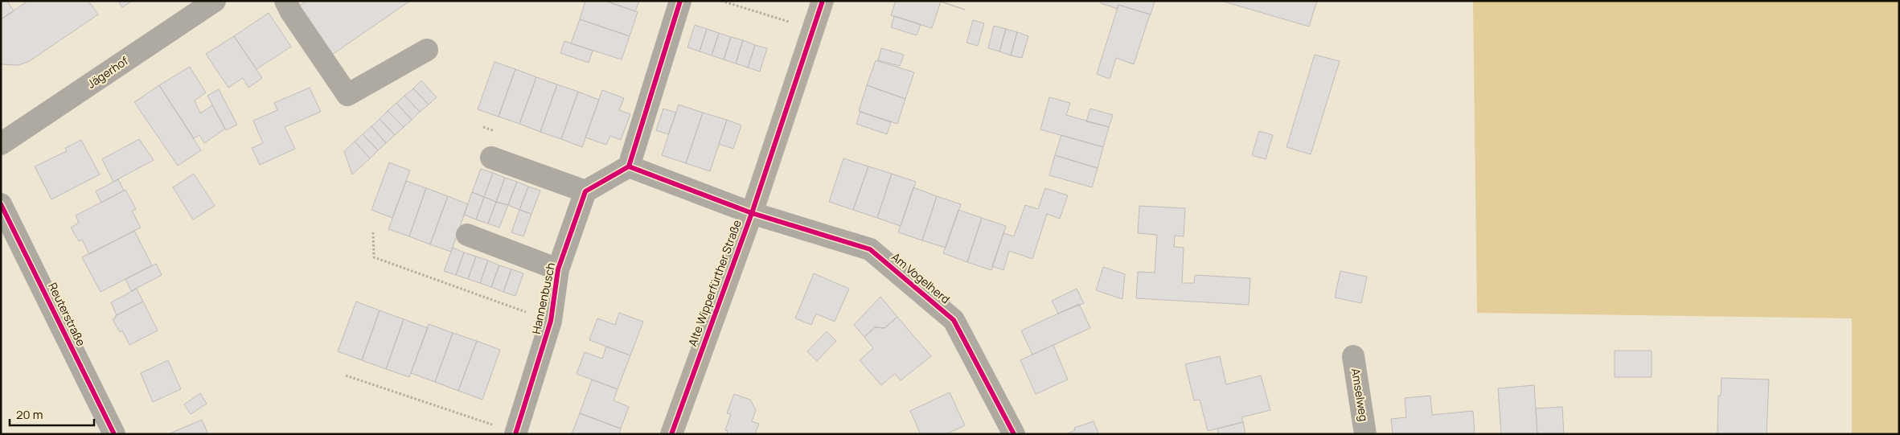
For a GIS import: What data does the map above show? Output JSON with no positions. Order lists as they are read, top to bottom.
{
  "streets": {
    "main road": ["Alte Wipperfürther Straße"],
    "street": [
      "Jägerhof",
      "Am Vogelherd",
      "Hannenbusch",
      "Reuterstraße",
      "Amselweg"
    ]
  },
  "crossings": [
    ["Am Vogelherd", "Alte Wipperfürther Straße"]
  ],
  "scale_bar": "20 m"
}
